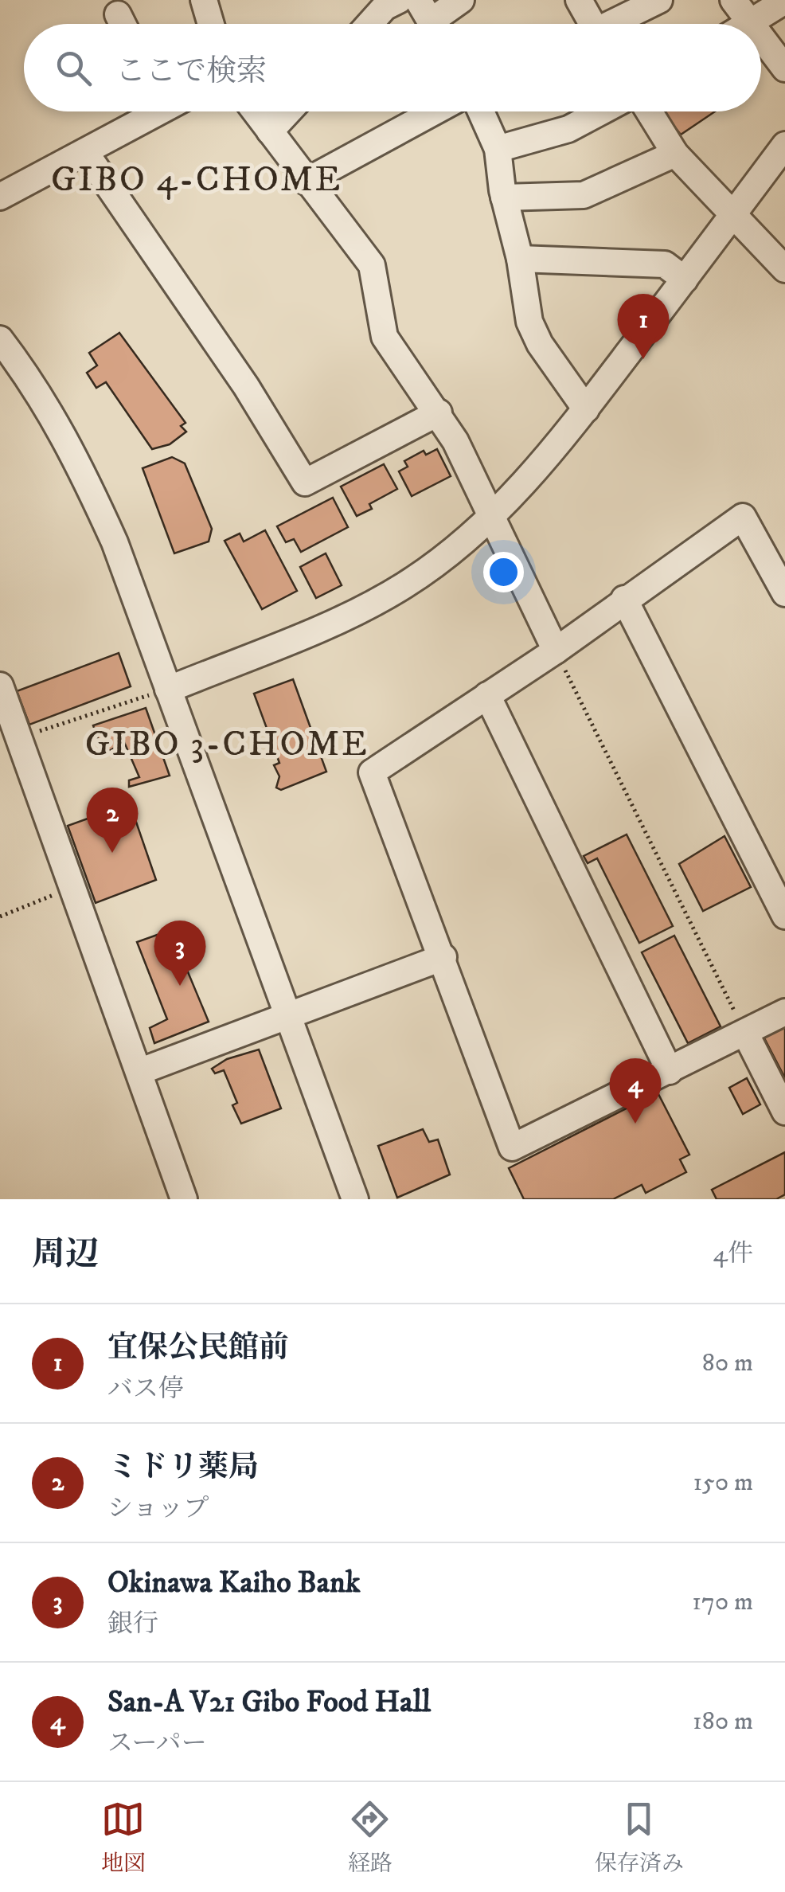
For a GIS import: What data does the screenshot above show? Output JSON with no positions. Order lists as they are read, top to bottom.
{
  "districts": ["GIBO 4-CHOME", "GIBO 3-CHOME"],
  "page": {
    "search": "ここで検索",
    "pins": [
      "1",
      "2",
      "3",
      "4"
    ],
    "heading": ["周辺", "4件"],
    "list": [
      {
        "mark": "1",
        "name": "宜保公民館前",
        "note": "バス停",
        "value": "80 m"
      },
      {
        "mark": "2",
        "name": "ミドリ薬局",
        "note": "ショップ",
        "value": "150 m"
      },
      {
        "mark": "3",
        "name": "Okinawa Kaiho Bank",
        "note": "銀行",
        "value": "170 m"
      },
      {
        "mark": "4",
        "name": "San-A V21 Gibo Food Hall",
        "note": "スーパー",
        "value": "180 m"
      }
    ],
    "nav": ["地図", "経路", "保存済み"]
  }
}
